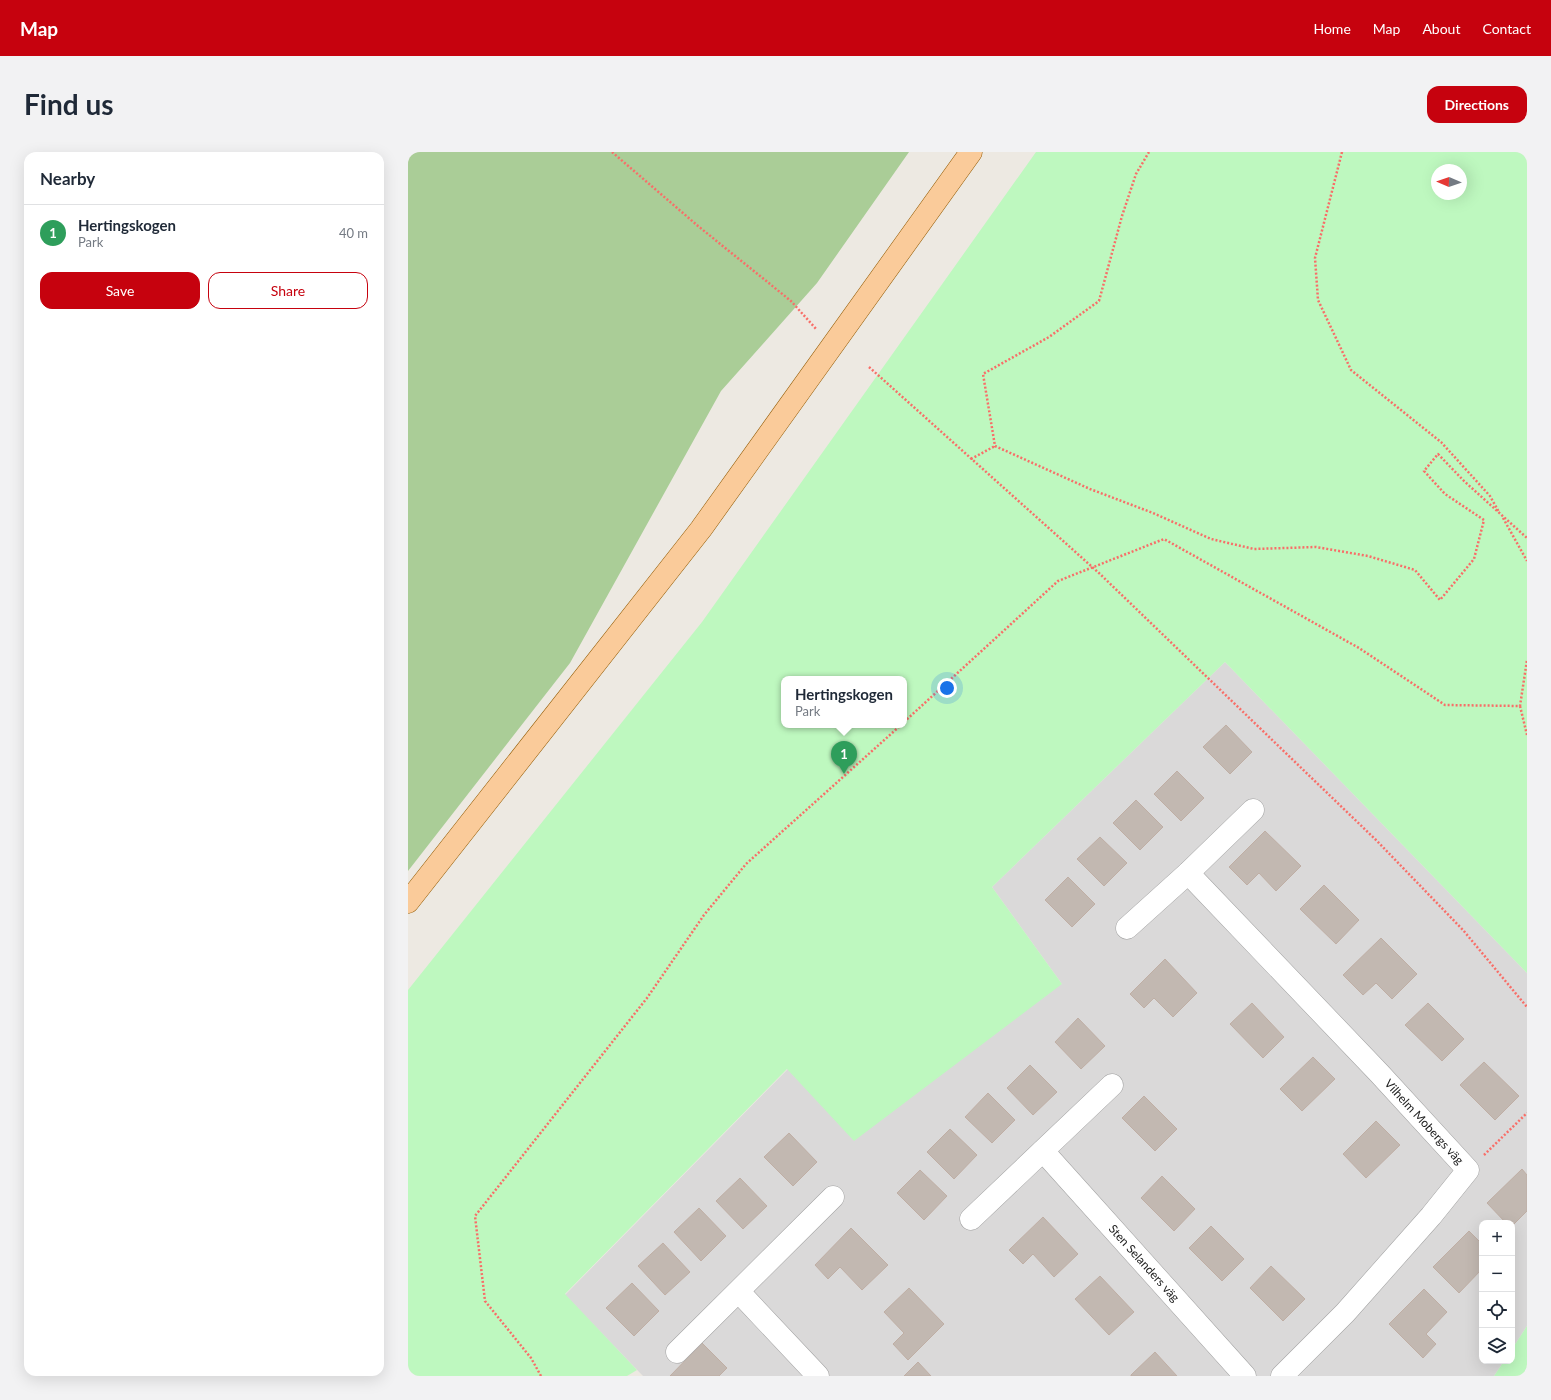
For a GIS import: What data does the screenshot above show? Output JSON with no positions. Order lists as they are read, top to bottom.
{
  "streets": {
    "street": ["Vilhelm Mobergs väg", "Sten Selanders väg"]
  },
  "north": "left",
  "page": {
    "header": "Map",
    "nav": [
      "Home",
      "Map",
      "About",
      "Contact"
    ],
    "buttons": [
      "Directions",
      ["Save", "Share"]
    ],
    "title": "Find us",
    "heading": "Nearby",
    "list": [
      {
        "mark": "1",
        "name": "Hertingskogen",
        "note": "Park",
        "value": "40 m"
      }
    ],
    "popup": ["Hertingskogen", "Park"],
    "pins": "1",
    "map_buttons": ["+", "−"]
  }
}
